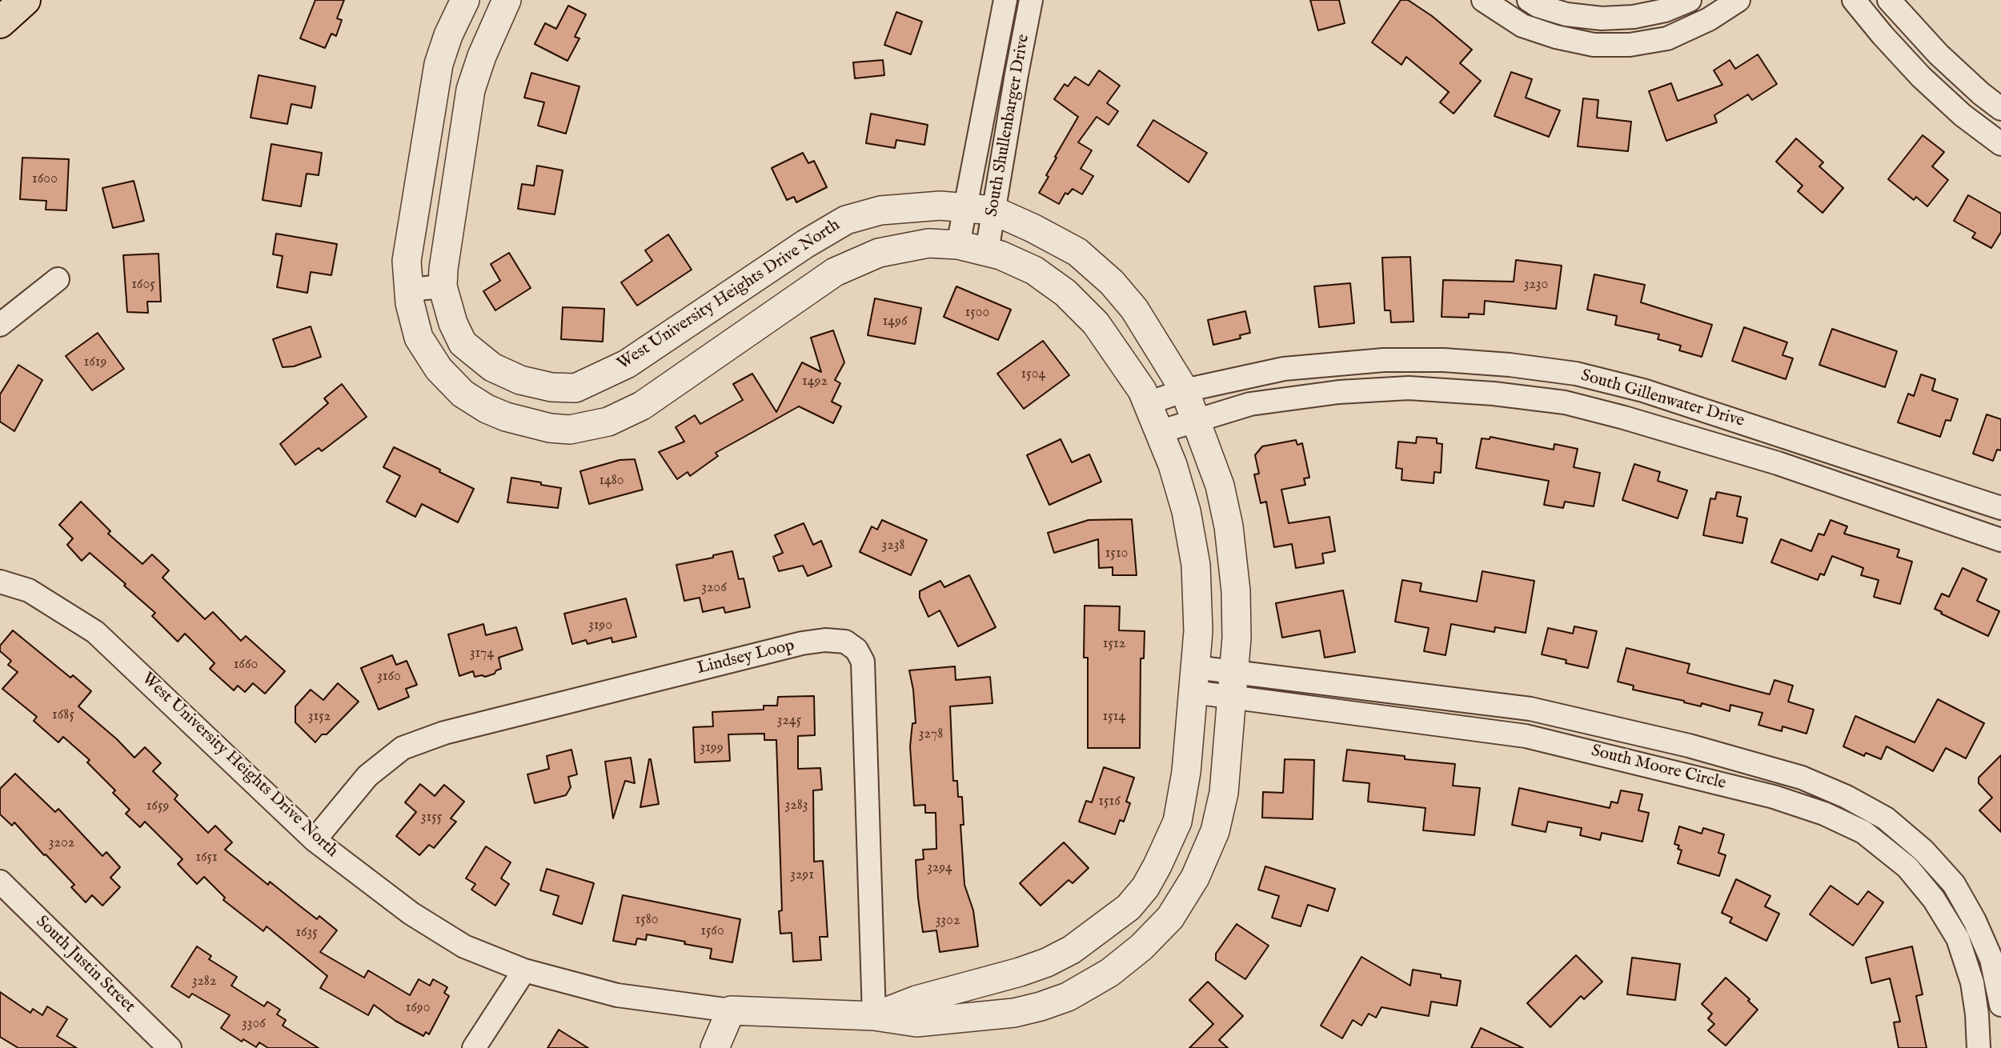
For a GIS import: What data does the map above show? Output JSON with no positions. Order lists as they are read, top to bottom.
{
  "streets": {
    "street": [
      "South Shullenbarger Drive",
      "West University Heights Drive North",
      "South Gillenwater Drive",
      "Lindsey Loop",
      "South Moore Circle",
      "South Justin Street"
    ]
  },
  "crossings": [
    ["South Shullenbarger Drive", "West University Heights Drive North"],
    ["West University Heights Drive North", "South Gillenwater Drive"],
    ["West University Heights Drive North", "Lindsey Loop"],
    ["West University Heights Drive North", "South Moore Circle"]
  ],
  "house_numbers": [
    "1600",
    "1605",
    "3230",
    "1500",
    "1496",
    "1619",
    "1504",
    "1492",
    "1480",
    "3238",
    "1510",
    "3206",
    "3190",
    "1512",
    "3174",
    "1660",
    "3160",
    "1685",
    "3152",
    "1514",
    "3245",
    "3278",
    "3199",
    "1516",
    "3283",
    "1659",
    "3155",
    "3202",
    "1651",
    "3294",
    "3291",
    "1580",
    "3302",
    "1560",
    "1635",
    "3282",
    "1690",
    "3306"
  ]
}
